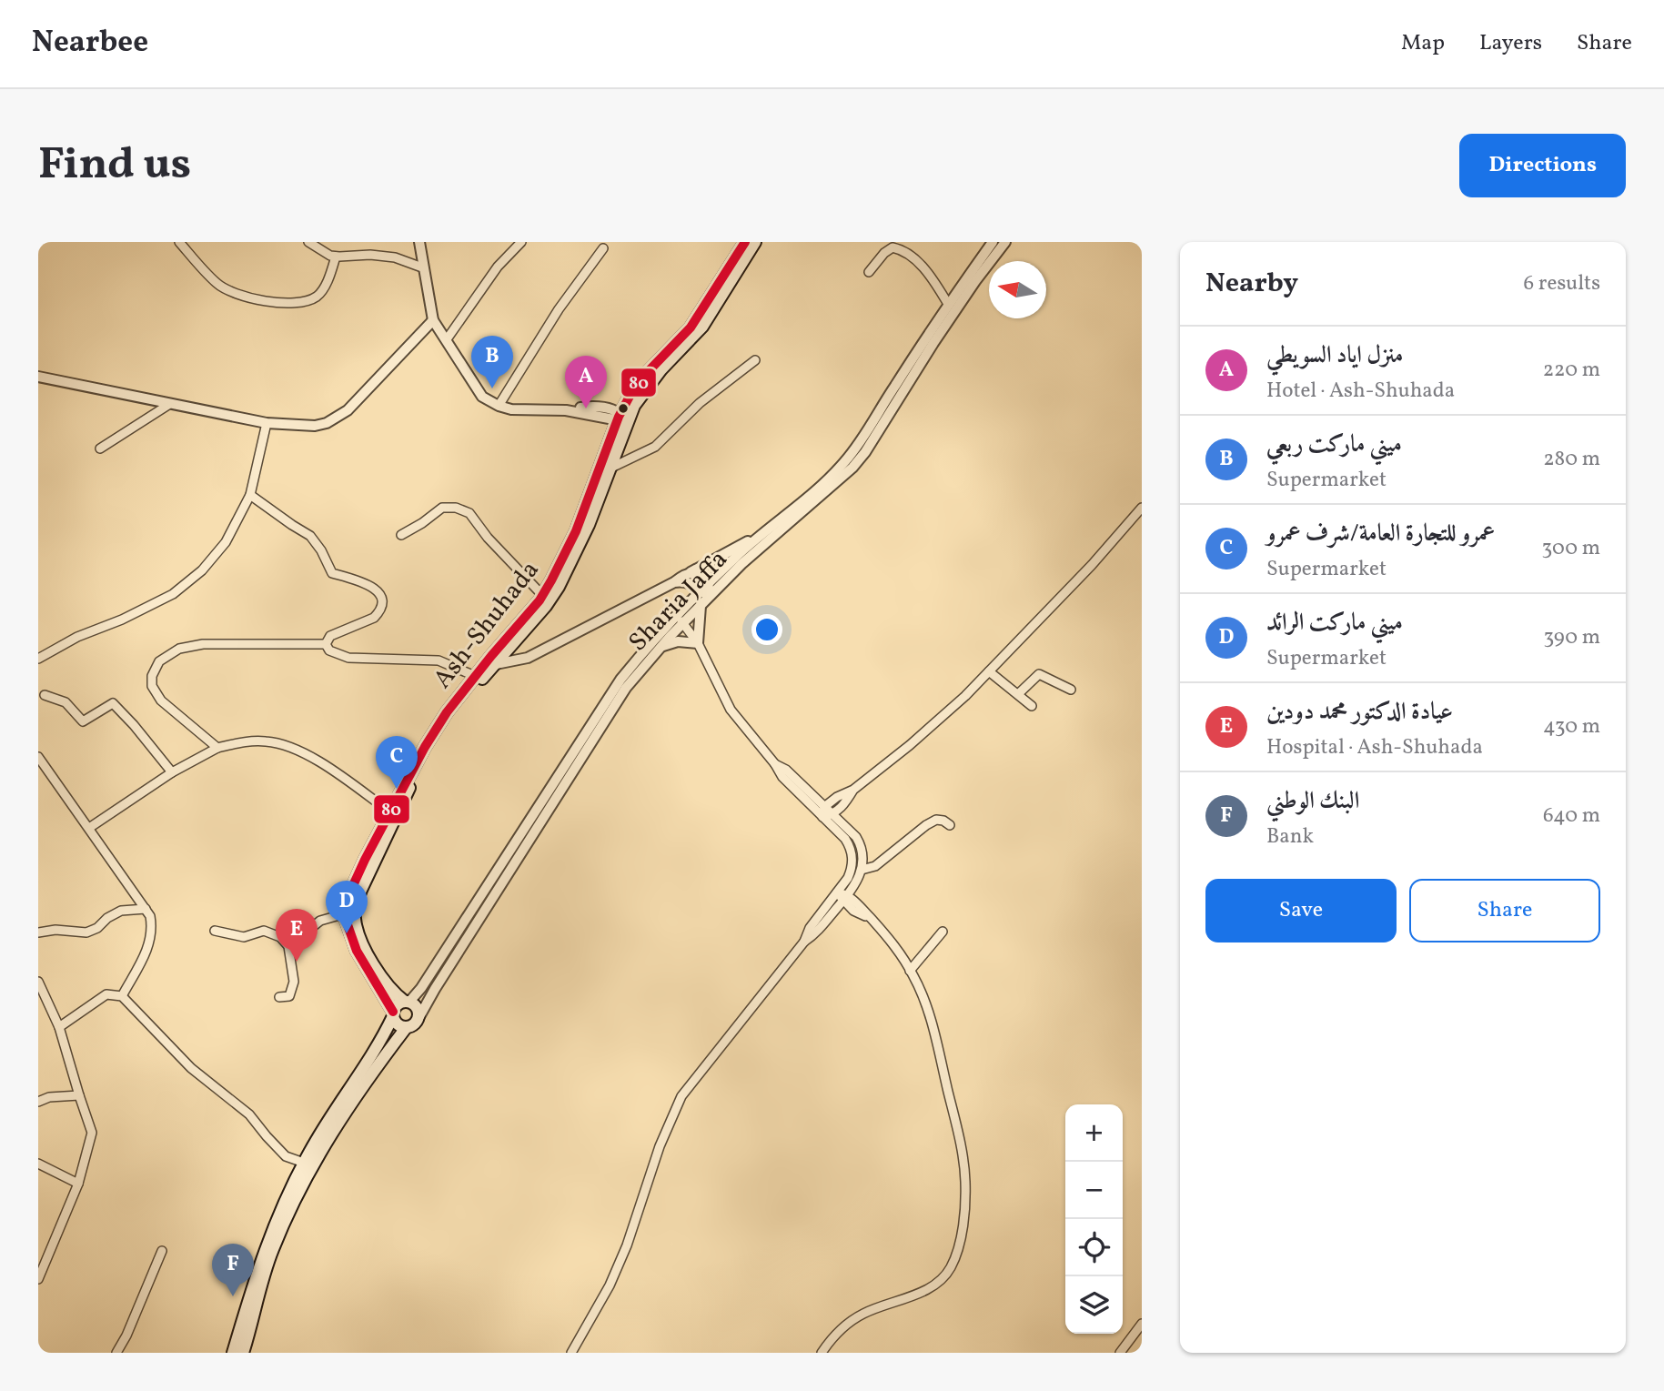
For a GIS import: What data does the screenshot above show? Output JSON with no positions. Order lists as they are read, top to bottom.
{
  "streets": {
    "main road": ["Ash-Shuhada"],
    "street": ["Sharia Jaffa"]
  },
  "crossings": [
    ["Sharia Jaffa", "Ash-Shuhada"]
  ],
  "lines": ["transit line 80"],
  "north": "left",
  "page": {
    "header": "Nearbee",
    "nav": ["Map", "Layers", "Share"],
    "buttons": [
      "Directions",
      ["Save", "Share"]
    ],
    "title": "Find us",
    "heading": ["Nearby", "6 results"],
    "list": [
      {
        "mark": "A",
        "name": "منزل اياد السويطي",
        "note": "Hotel · Ash-Shuhada",
        "value": "220 m"
      },
      {
        "mark": "B",
        "name": "ميني ماركت ربعي",
        "note": "Supermarket",
        "value": "280 m"
      },
      {
        "mark": "C",
        "name": "عمرو للتجارة العامة/شرف عمرو",
        "note": "Supermarket",
        "value": "300 m"
      },
      {
        "mark": "D",
        "name": "ميني ماركت الرائد",
        "note": "Supermarket",
        "value": "390 m"
      },
      {
        "mark": "E",
        "name": "عيادة الدكتور محمد دودين",
        "note": "Hospital · Ash-Shuhada",
        "value": "430 m"
      },
      {
        "mark": "F",
        "name": "البنك الوطني",
        "note": "Bank",
        "value": "640 m"
      }
    ],
    "pins": [
      "B",
      "A",
      "C",
      "D",
      "E",
      "F"
    ],
    "map_buttons": ["+", "−"]
  }
}
